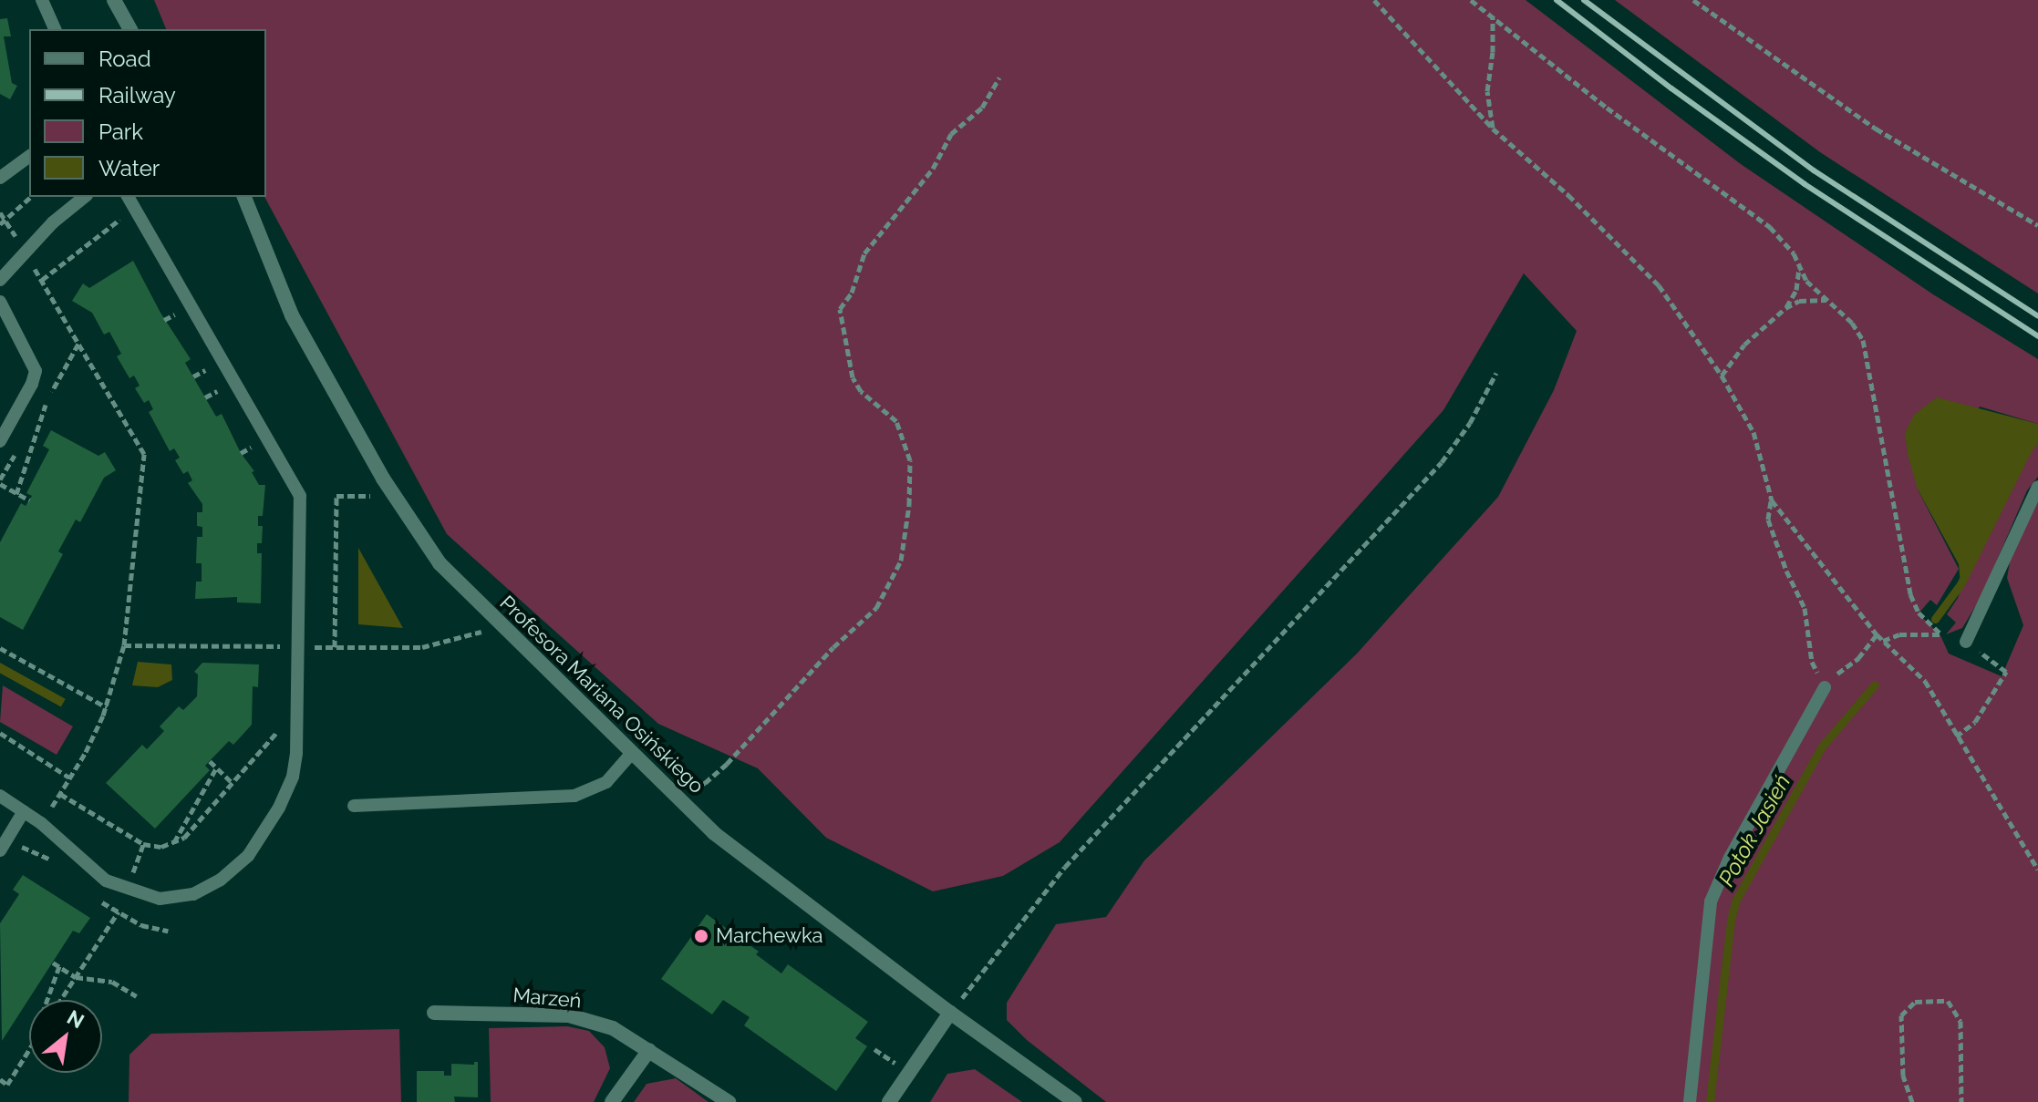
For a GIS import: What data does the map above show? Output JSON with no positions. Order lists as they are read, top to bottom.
{
  "streets": {
    "street": ["Profesora Mariana Osińskiego", "Marzeń"]
  },
  "water": ["Potok Jasień"],
  "places": ["Marchewka"],
  "legend": [
    "Road",
    "Railway",
    "Park",
    "Water"
  ],
  "north": "top right"
}
